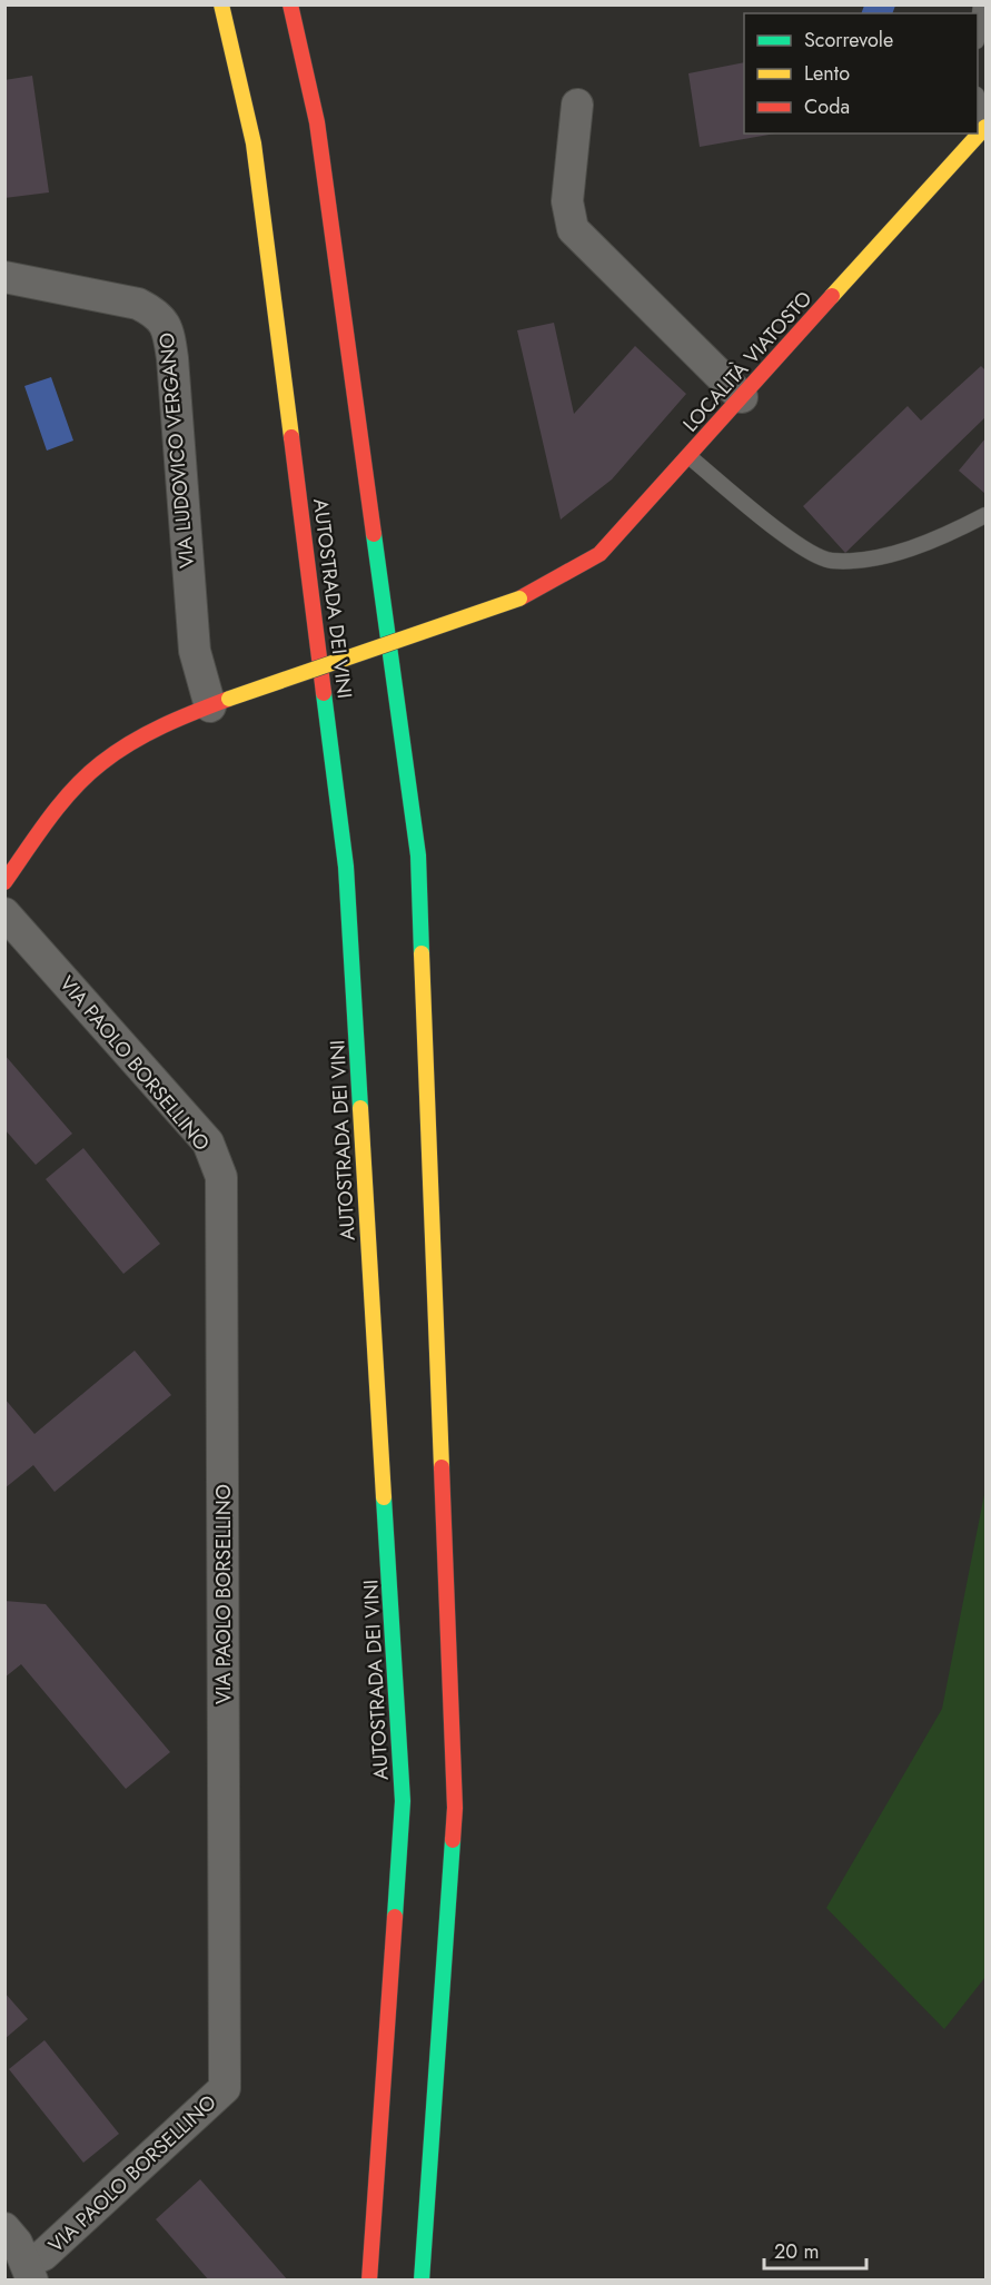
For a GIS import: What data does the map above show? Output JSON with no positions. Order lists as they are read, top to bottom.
{
  "streets": {
    "main road": ["LOCALITÀ VIATOSTO", "AUTOSTRADA DEI VINI"],
    "street": ["VIA LUDOVICO VERGANO", "VIA PAOLO BORSELLINO"]
  },
  "crossings": [
    ["LOCALITÀ VIATOSTO", "VIA LUDOVICO VERGANO"]
  ],
  "legend": ["Scorrevole", "Lento", "Coda"],
  "scale_bar": "20 m"
}
